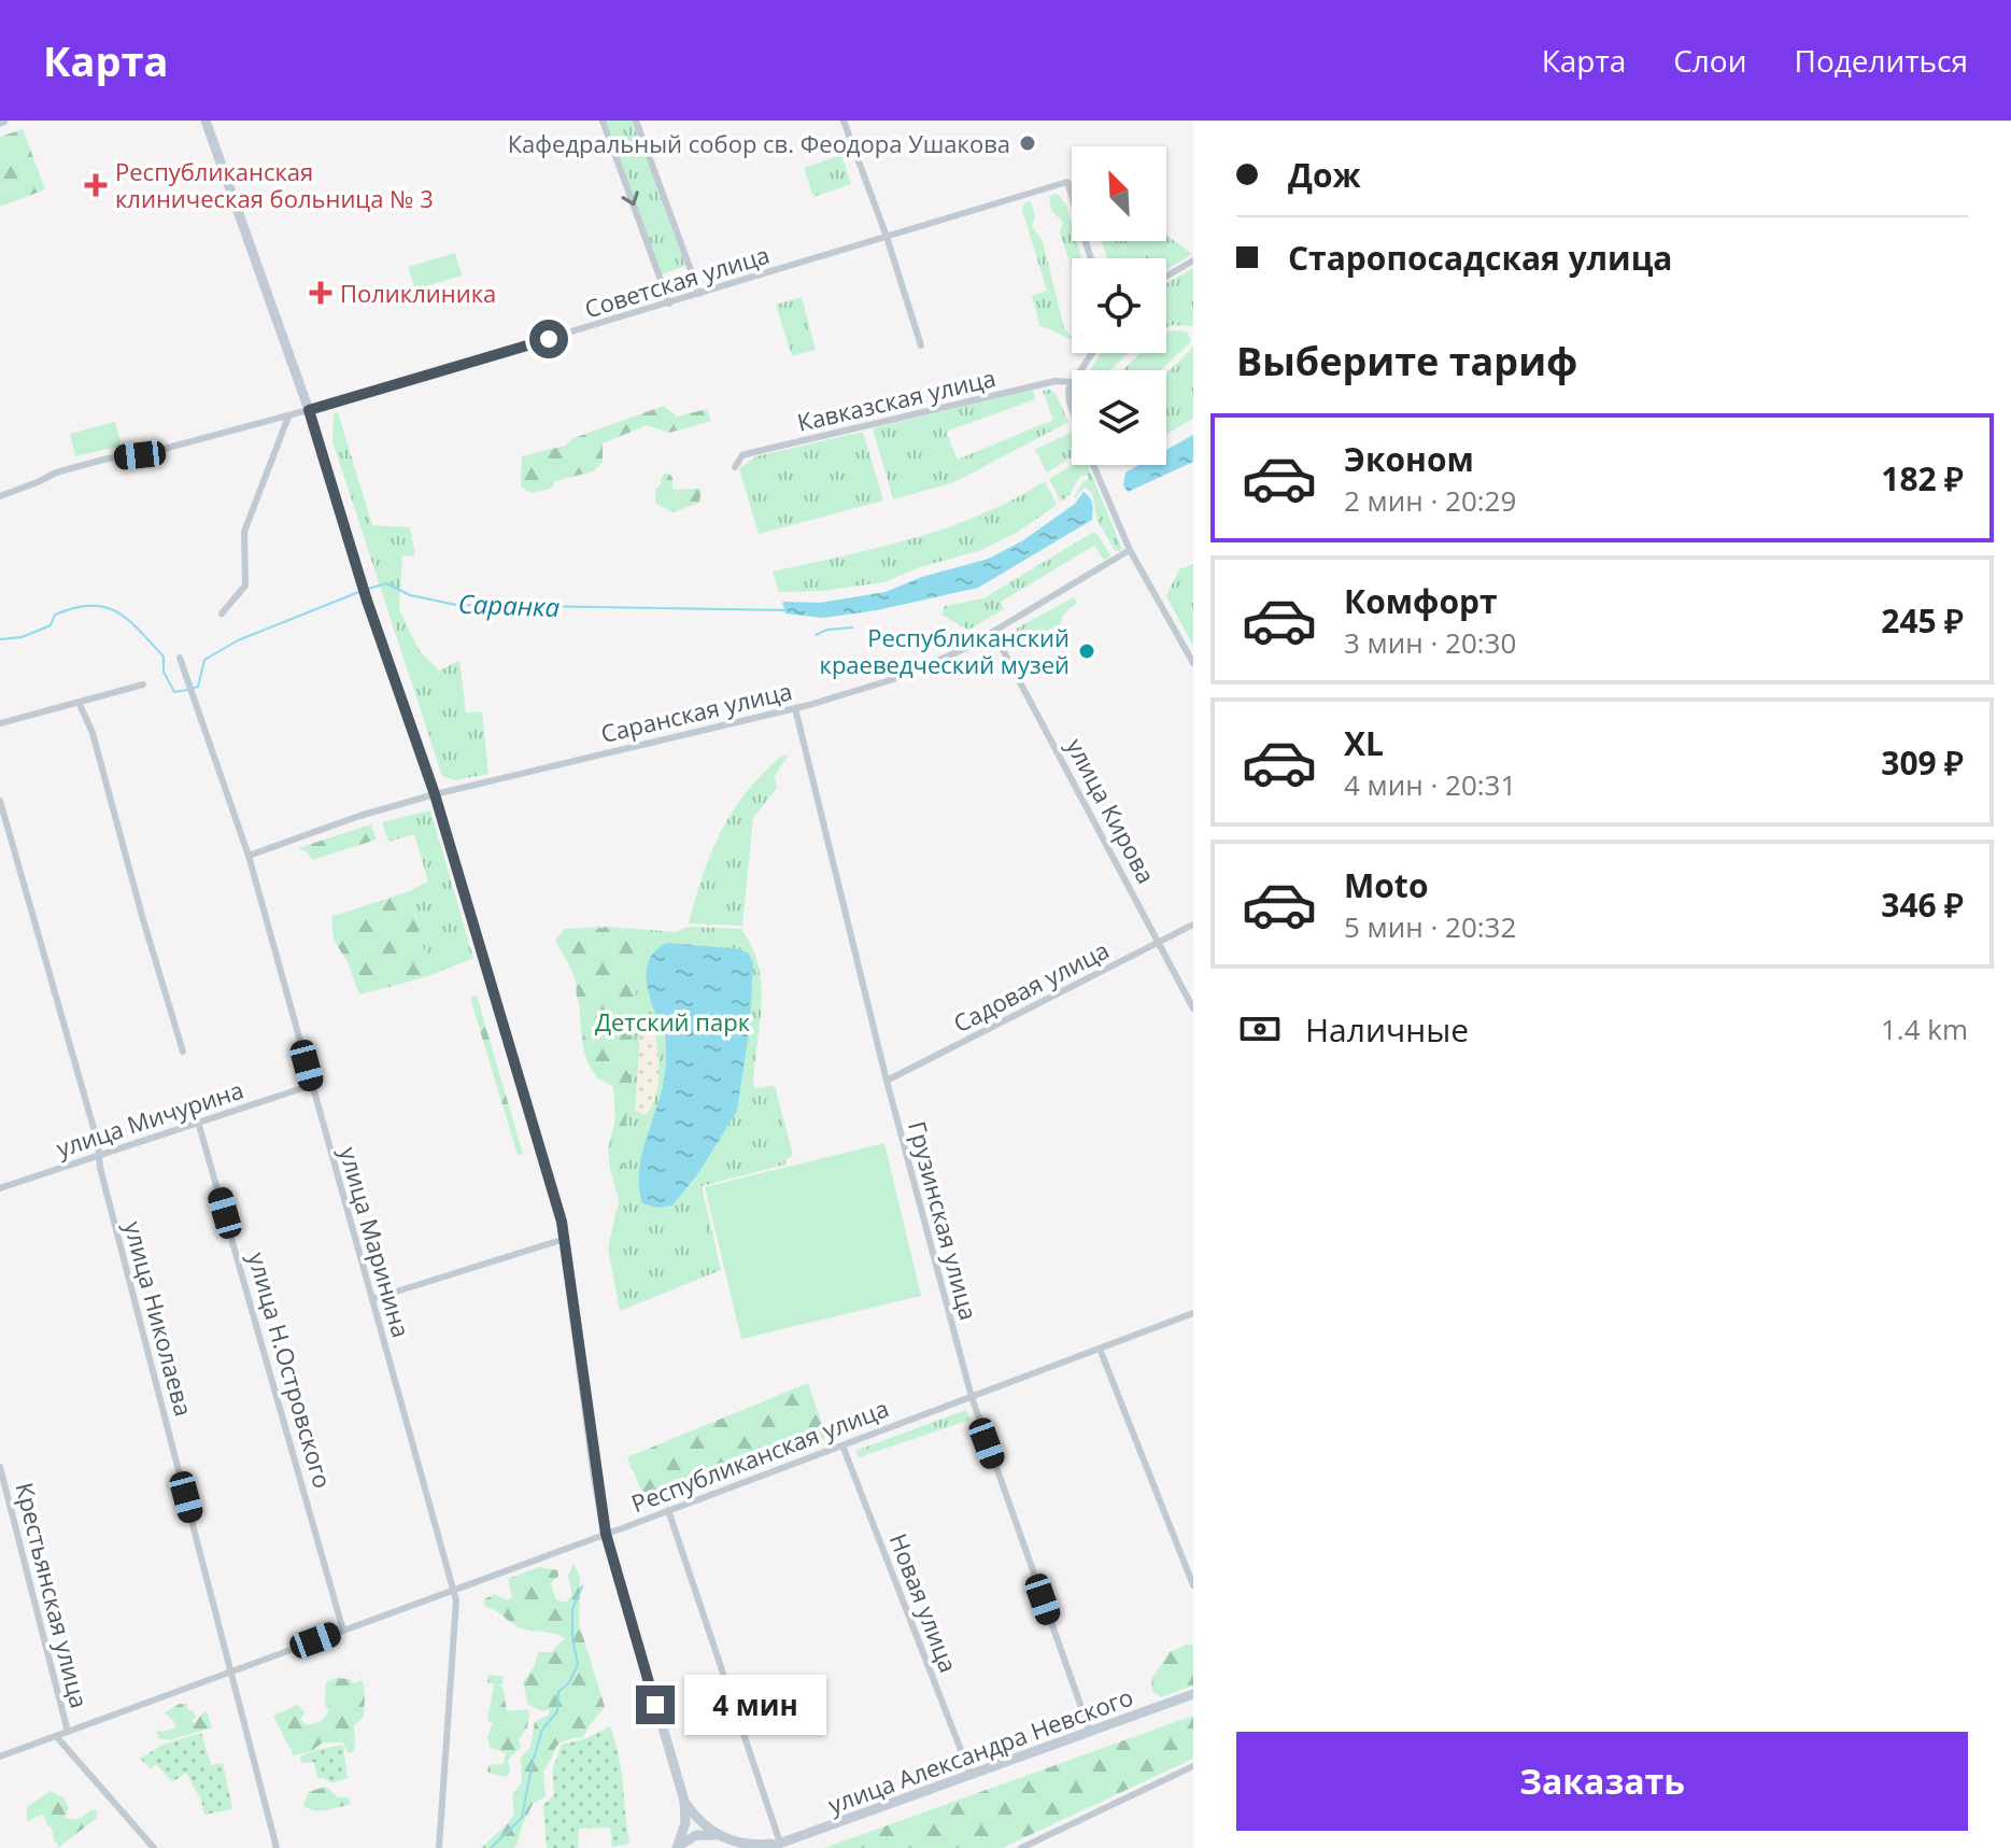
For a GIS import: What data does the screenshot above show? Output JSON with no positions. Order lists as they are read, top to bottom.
{
  "streets": {
    "main road": ["улица Александра Невского"],
    "street": [
      "Советская улица",
      "Кавказская улица",
      "Саранская улица",
      "улица Кирова",
      "Садовая улица",
      "улица Мичурина",
      "Грузинская улица",
      "улица Маринина",
      "улица Николаева",
      "улица Н.Островского",
      "Республиканская улица",
      "Крестьянская улица",
      "Новая улица"
    ]
  },
  "crossings": [
    ["Саранская улица", "улица Кирова"],
    ["Саранская улица", "Грузинская улица"],
    ["Саранская улица", "улица Маринина"],
    ["улица Кирова", "Садовая улица"],
    ["Садовая улица", "Грузинская улица"],
    ["улица Мичурина", "улица Маринина"],
    ["улица Мичурина", "улица Николаева"],
    ["улица Мичурина", "улица Н.Островского"],
    ["Грузинская улица", "Республиканская улица"],
    ["Грузинская улица", "улица Александра Невского"],
    ["улица Маринина", "Республиканская улица"],
    ["улица Николаева", "Республиканская улица"],
    ["улица Н.Островского", "Республиканская улица"],
    ["Республиканская улица", "Крестьянская улица"],
    ["Республиканская улица", "Новая улица"],
    ["Новая улица", "улица Александра Невского"]
  ],
  "water": ["Саранка"],
  "parks": ["Детский парк"],
  "places": {
    "other": ["Кафедральный собор св. Феодора Ушакова", "Республиканский краеведческий музей"],
    "health": ["Республиканская клиническая больница № 3", "Поликлиника"]
  },
  "north": "top left",
  "page": {
    "header": "Карта",
    "nav": ["Карта", "Слои", "Поделиться"],
    "banner": ["Дож", "Старопосадская улица"],
    "heading": "Выберите тариф",
    "list": [
      {
        "name": "Эконом",
        "note": "2 мин · 20:29",
        "value": "182 ₽"
      },
      {
        "name": "Комфорт",
        "note": "3 мин · 20:30",
        "value": "245 ₽"
      },
      {
        "name": "XL",
        "note": "4 мин · 20:31",
        "value": "309 ₽"
      },
      {
        "name": "Moto",
        "note": "5 мин · 20:32",
        "value": "346 ₽"
      }
    ],
    "pay": ["Наличные", "1.4 km"],
    "bubble": "4 мин",
    "buttons": "Заказать"
  }
}
